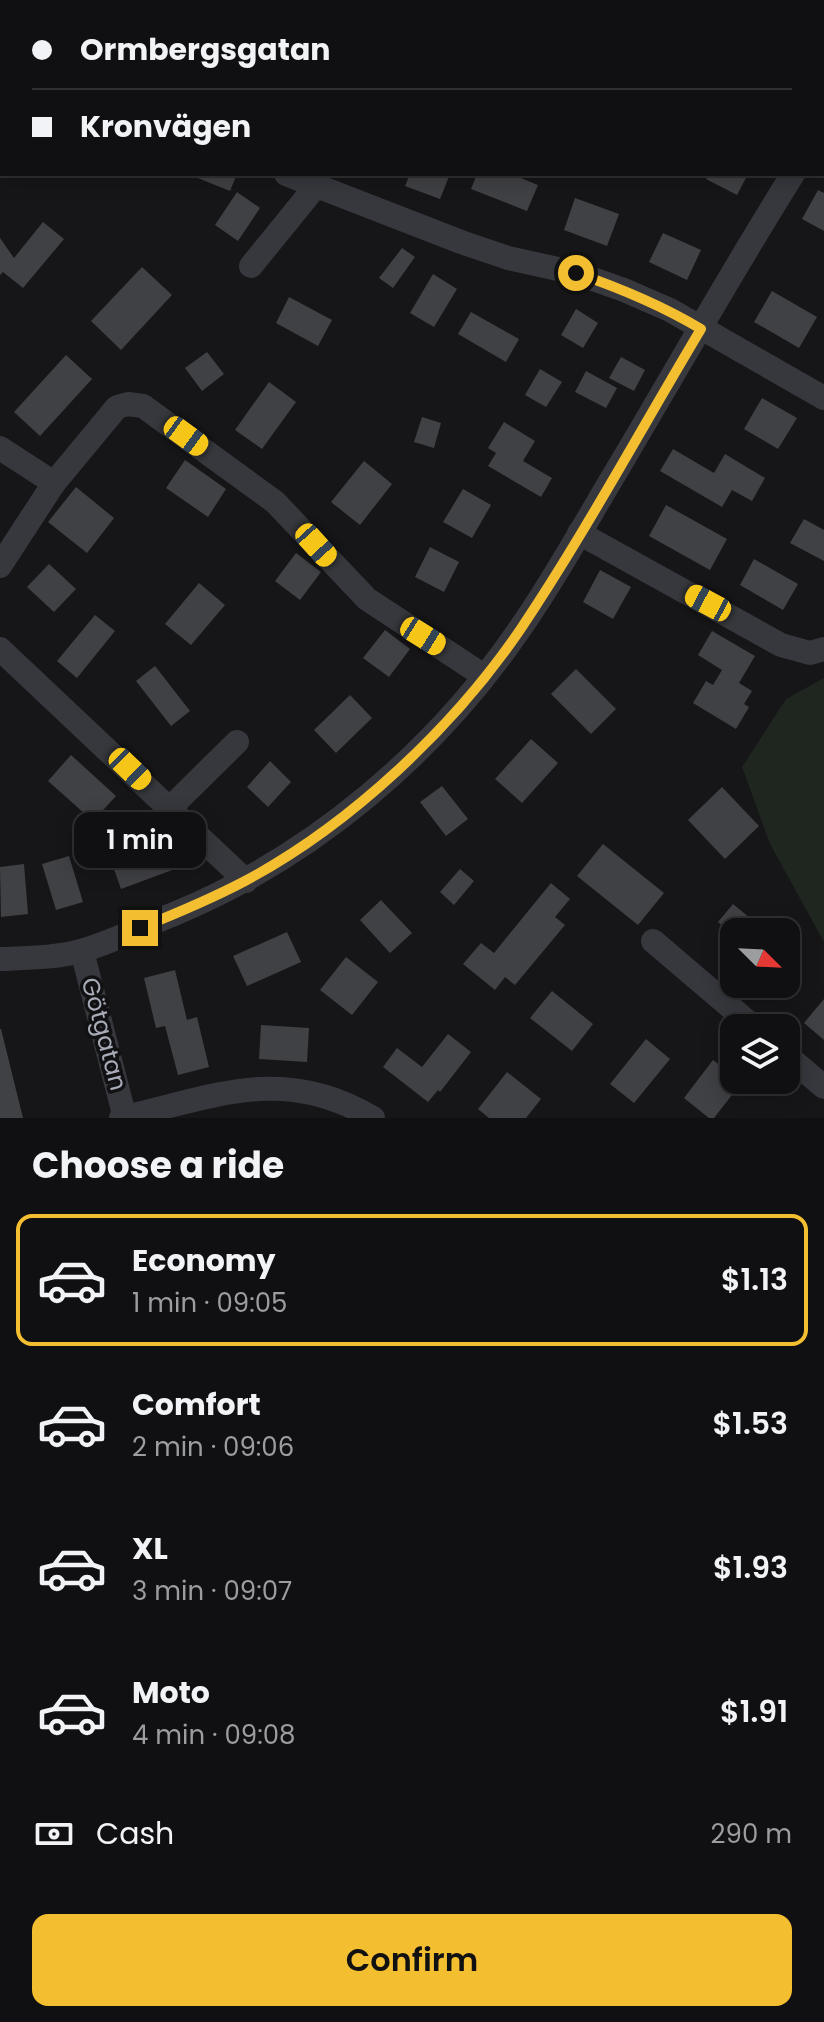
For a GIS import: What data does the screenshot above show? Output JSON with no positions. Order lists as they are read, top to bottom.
{
  "streets": {
    "street": ["Götgatan"]
  },
  "north": "bottom right",
  "page": {
    "banner": ["Ormbergsgatan", "Kronvägen"],
    "bubble": "1 min",
    "heading": "Choose a ride",
    "list": [
      {
        "name": "Economy",
        "note": "1 min · 09:05",
        "value": "$1.13"
      },
      {
        "name": "Comfort",
        "note": "2 min · 09:06",
        "value": "$1.53"
      },
      {
        "name": "XL",
        "note": "3 min · 09:07",
        "value": "$1.93"
      },
      {
        "name": "Moto",
        "note": "4 min · 09:08",
        "value": "$1.91"
      }
    ],
    "pay": ["Cash", "290 m"],
    "buttons": "Confirm"
  }
}
